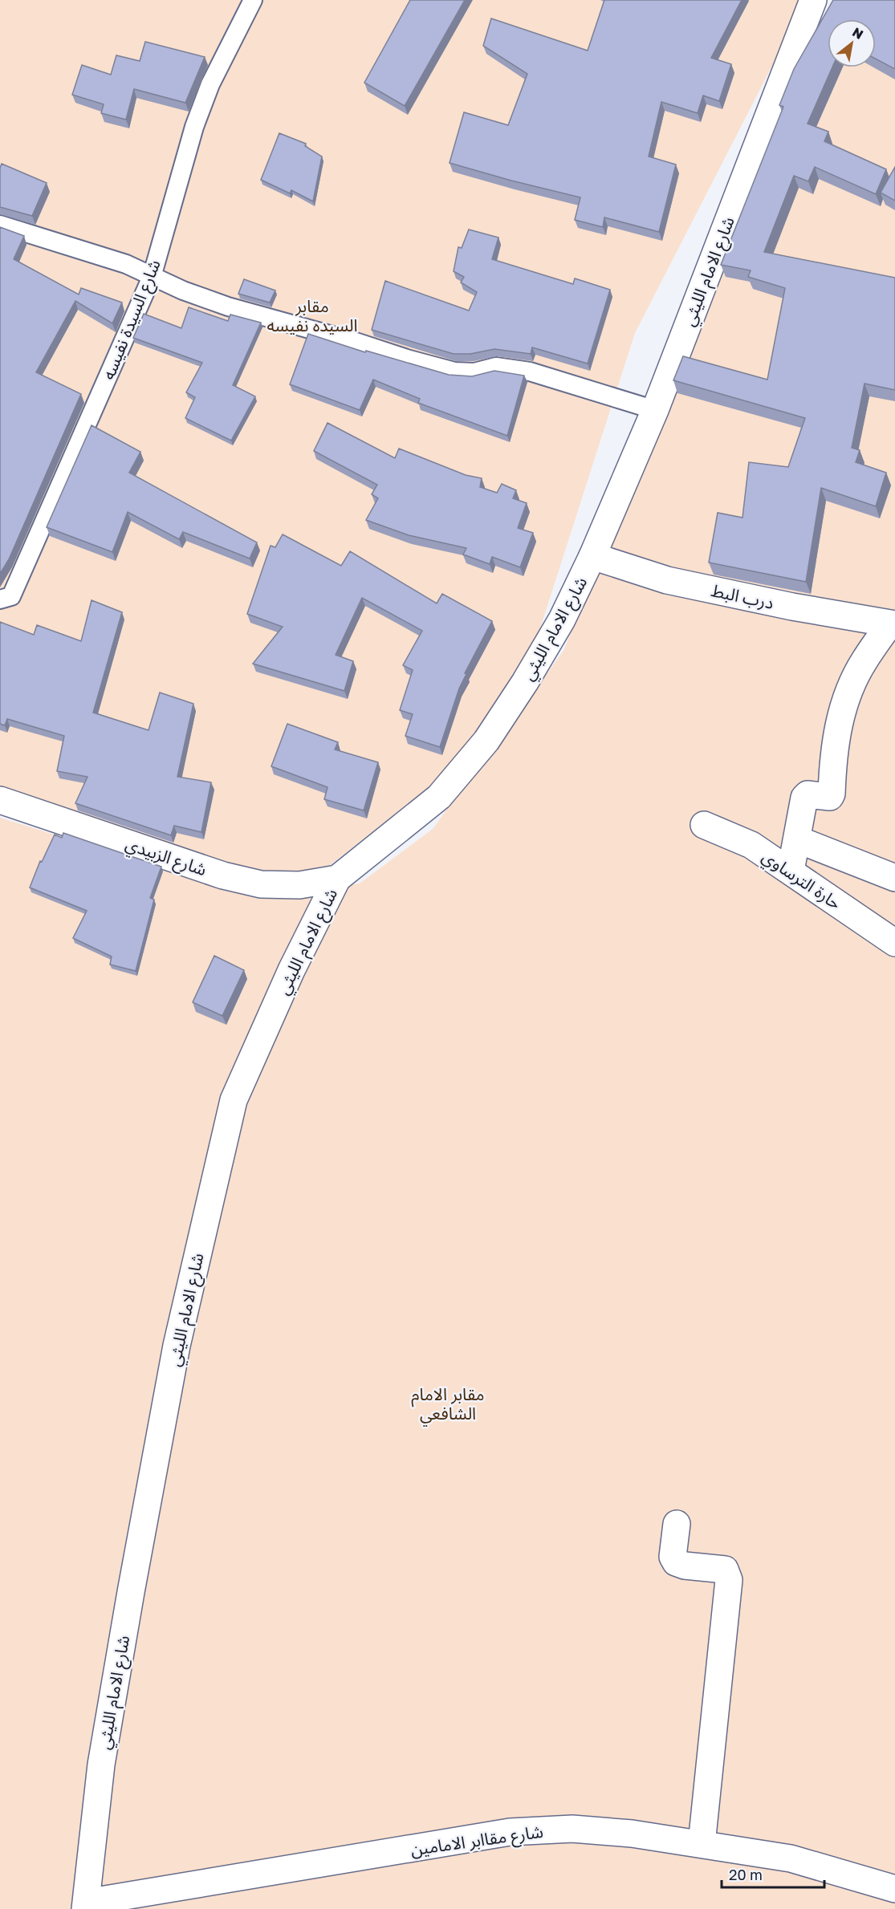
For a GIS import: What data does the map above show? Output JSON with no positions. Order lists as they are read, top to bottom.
{
  "streets": {
    "street": [
      "شارع الامام الليثي",
      "درب البط",
      "شارع الزبيدي",
      "حارة الترساوي",
      "شارع مقاابر الامامين"
    ],
    "lane": ["شارع السيدة نفيسه"]
  },
  "crossings": [
    ["شارع الامام الليثي", "درب البط"],
    ["شارع الامام الليثي", "شارع الزبيدي"],
    ["شارع الامام الليثي", "شارع مقاابر الامامين"]
  ],
  "parks": ["مقابر السيده نفيسه", "مقابر الامام الشافعي"],
  "scale_bar": "20 m",
  "north": "top right"
}
